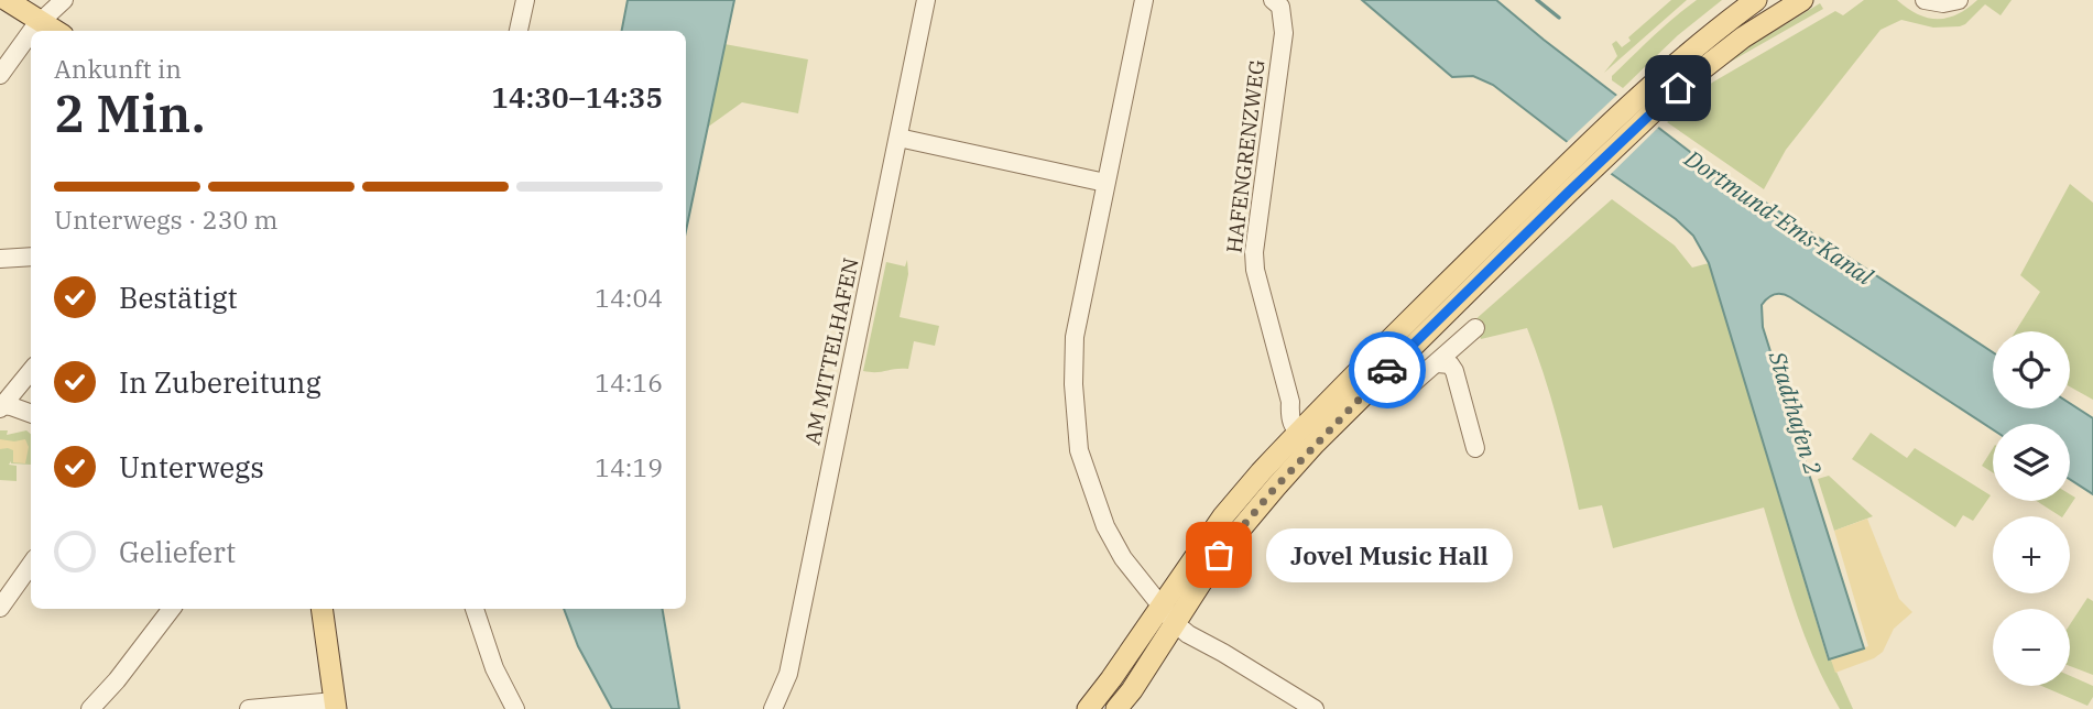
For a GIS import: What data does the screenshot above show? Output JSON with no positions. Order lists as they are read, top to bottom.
{
  "streets": {
    "street": ["HAFENGRENZWEG", "AM MITTELHAFEN"]
  },
  "water": ["Dortmund-Ems-Kanal", "Stadthafen 2"],
  "places": ["Jovel Music Hall"],
  "page": {
    "heading": ["2 Min.", "Ankunft in", "14:30–14:35"],
    "bar": "Unterwegs · 230 m",
    "list": [
      ["Bestätigt", "14:04"],
      ["In Zubereitung", "14:16"],
      ["Unterwegs", "14:19"],
      "Geliefert"
    ],
    "map_buttons": ["+", "−"],
    "bubble": "Jovel Music Hall"
  }
}
